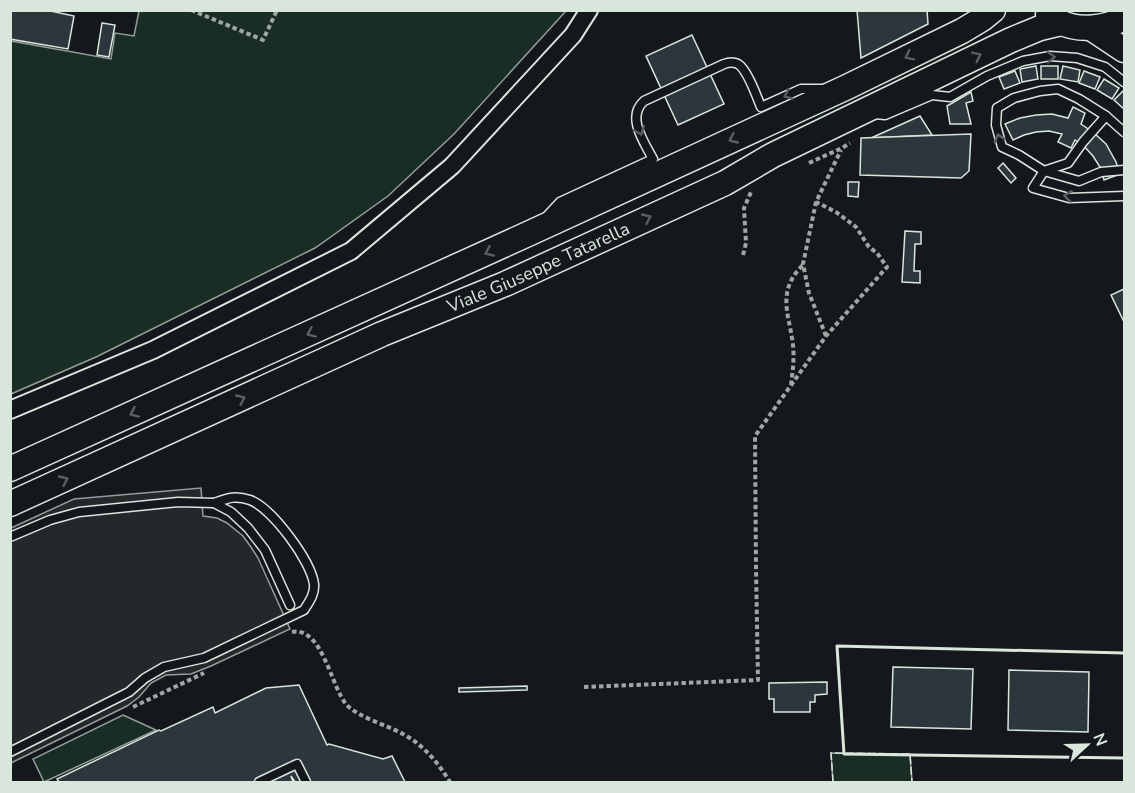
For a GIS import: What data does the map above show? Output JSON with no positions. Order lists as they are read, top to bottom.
{
  "streets": {
    "main road": ["Viale Giuseppe Tatarella"]
  },
  "north": "right"
}
